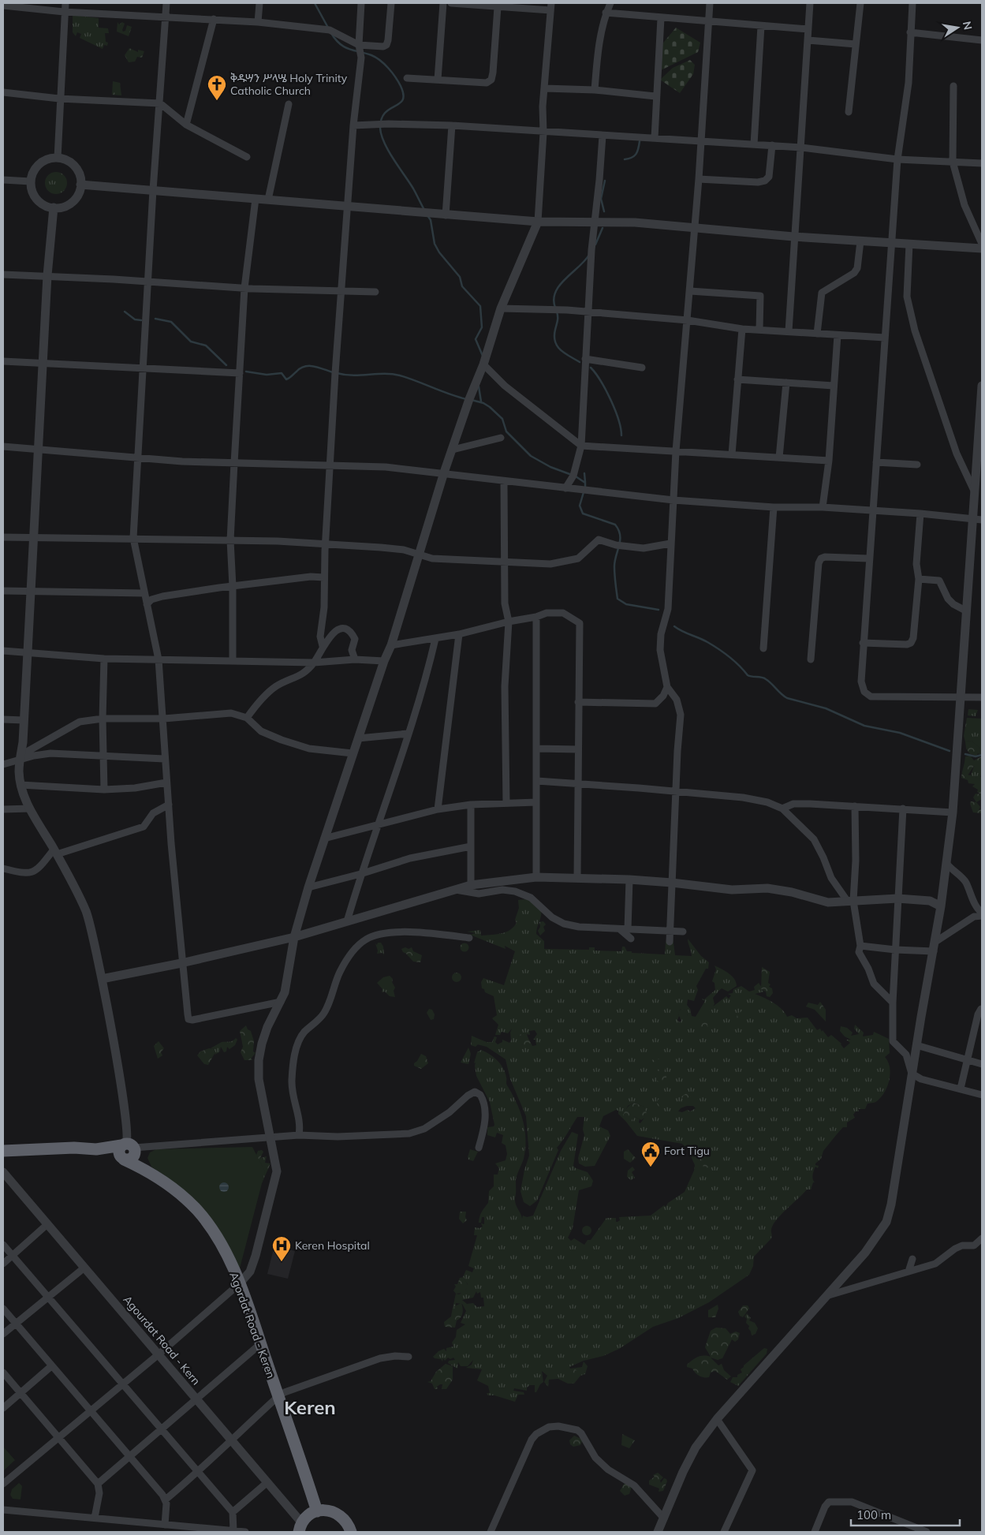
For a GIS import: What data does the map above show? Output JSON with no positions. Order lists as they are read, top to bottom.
{
  "streets": {
    "highway": ["Agordat Road - Keren"],
    "street": ["Agourdat Road - Kern"]
  },
  "districts": ["Keren"],
  "places": {
    "church": ["ቅዱሣን ሥላሤ Holy Trinity Catholic Church"],
    "public building": ["Fort Tigu"],
    "hospital": ["Keren Hospital"]
  },
  "scale_bar": "100 m",
  "north": "right"
}
